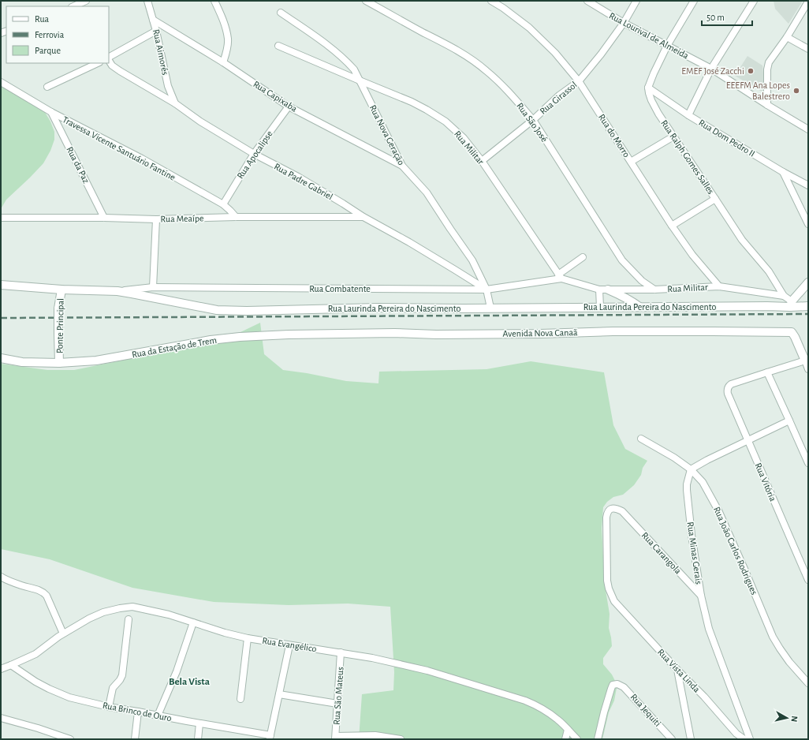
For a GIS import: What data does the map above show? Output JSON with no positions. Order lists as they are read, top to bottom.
{
  "streets": {
    "street": [
      "Rua Lourival de Almeida",
      "Rua Aimorés",
      "Rua Capixaba",
      "Rua Girassol",
      "Rua São José",
      "Rua Nova Geração",
      "Rua do Morro",
      "Rua Dom Pedro II",
      "Rua Militar",
      "Travessa Vicente Santuário Fantine",
      "Rua Apocalipse",
      "Rua Ralph Gomes Salles",
      "Rua da Paz",
      "Rua Padre Gabriel",
      "Rua Meaípe",
      "Rua Combatente",
      "Rua Laurinda Pereira do Nascimento",
      "Ponte Principal",
      "Avenida Nova Canaã",
      "Rua da Estação de Trem",
      "Rua Vitória",
      "Rua João Carlos Rodrigues",
      "Rua Carangola",
      "Rua Minas Gerais",
      "Rua Evangélico",
      "Rua Vista Linda",
      "Rua São Mateus",
      "Rua Jequiti",
      "Rua Brinco de Ouro"
    ]
  },
  "crossings": [
    ["Rua Lourival de Almeida", "Rua Girassol"],
    ["Rua Aimorés", "Rua Capixaba"],
    ["Rua Aimorés", "Rua Padre Gabriel"],
    ["Rua Capixaba", "Rua Nova Geração"],
    ["Rua Capixaba", "Rua Apocalipse"],
    ["Rua Girassol", "Rua São José"],
    ["Rua Girassol", "Rua do Morro"],
    ["Rua Girassol", "Rua Militar"],
    ["Rua São José", "Rua Militar"],
    ["Rua Nova Geração", "Rua Militar"],
    ["Rua Nova Geração", "Rua Padre Gabriel"],
    ["Rua Nova Geração", "Rua Combatente"],
    ["Rua do Morro", "Rua Militar"],
    ["Rua Dom Pedro II", "Rua Ralph Gomes Salles"],
    ["Rua Militar", "Rua Ralph Gomes Salles"],
    ["Rua Militar", "Rua Combatente"],
    ["Travessa Vicente Santuário Fantine", "Rua Apocalipse"],
    ["Travessa Vicente Santuário Fantine", "Rua da Paz"],
    ["Travessa Vicente Santuário Fantine", "Rua Meaípe"],
    ["Rua Apocalipse", "Rua Padre Gabriel"],
    ["Rua Ralph Gomes Salles", "Rua Laurinda Pereira do Nascimento"],
    ["Rua da Paz", "Rua Meaípe"],
    ["Rua Padre Gabriel", "Rua Meaípe"],
    ["Rua Padre Gabriel", "Rua Combatente"],
    ["Rua Combatente", "Rua Laurinda Pereira do Nascimento"],
    ["Rua Laurinda Pereira do Nascimento", "Ponte Principal"],
    ["Ponte Principal", "Rua da Estação de Trem"],
    ["Avenida Nova Canaã", "Rua da Estação de Trem"],
    ["Rua João Carlos Rodrigues", "Rua Minas Gerais"],
    ["Rua Carangola", "Rua Minas Gerais"],
    ["Rua Carangola", "Rua Vista Linda"],
    ["Rua Evangélico", "Rua São Mateus"],
    ["Rua Evangélico", "Rua Brinco de Ouro"]
  ],
  "districts": ["Bela Vista"],
  "places": ["EMEF José Zacchi", "EEEFM Ana Lopes Balestrero"],
  "legend": ["Rua", "Ferrovia", "Parque"],
  "scale_bar": "50 m",
  "north": "right"
}
